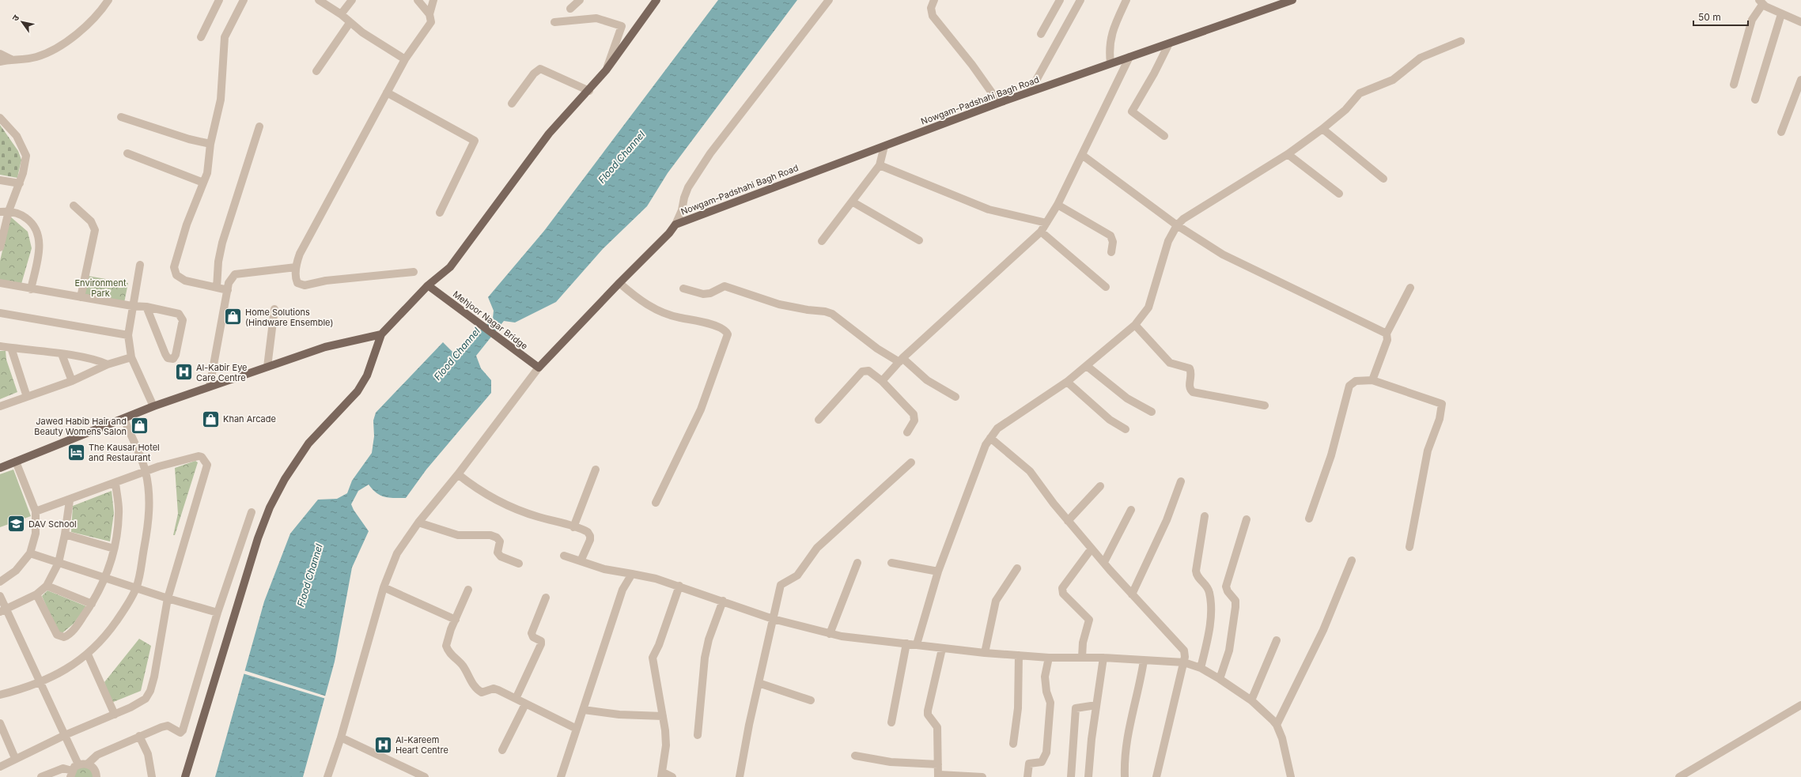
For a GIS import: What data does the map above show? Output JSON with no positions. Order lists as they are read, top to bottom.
{
  "streets": {
    "main road": ["Nowgam-Padshahi Bagh Road", "Mehjoor Nagar Bridge"]
  },
  "water": ["Flood Channel"],
  "parks": ["Environment Park"],
  "places": {
    "shop": ["Home Solutions (Hindware Ensemble)", "Khan Arcade", "Jawed Habib Hair and Beauty Womens Salon"],
    "hospital": ["Al-Kabir Eye Care Centre", "Al-Kareem Heart Centre"],
    "hotel": ["The Kausar Hotel and Restaurant"],
    "school or university": ["DAV School"]
  },
  "scale_bar": "50 m",
  "north": "top left"
}
